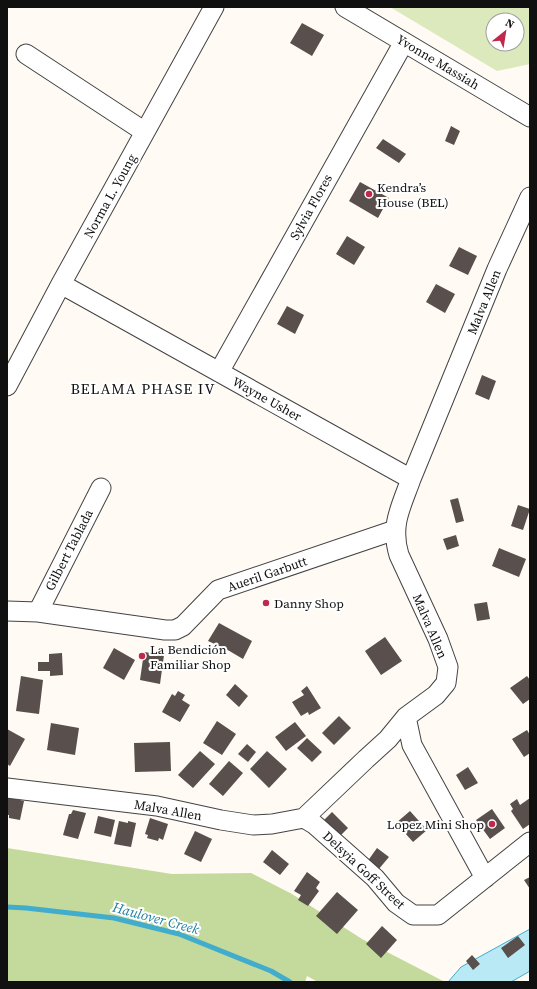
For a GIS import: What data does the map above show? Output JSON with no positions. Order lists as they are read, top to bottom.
{
  "streets": {
    "street": [
      "Yvonne Massiah",
      "Norma L. Young",
      "Sylvia Flores",
      "Malva Allen",
      "Wayne Usher",
      "Gilbert Tablada",
      "Aueril Garbutt",
      "Delsyia Goff Street"
    ]
  },
  "crossings": [
    ["Yvonne Massiah", "Sylvia Flores"],
    ["Norma L. Young", "Wayne Usher"],
    ["Sylvia Flores", "Wayne Usher"],
    ["Malva Allen", "Wayne Usher"],
    ["Malva Allen", "Aueril Garbutt"],
    ["Malva Allen", "Delsyia Goff Street"],
    ["Gilbert Tablada", "Aueril Garbutt"]
  ],
  "districts": ["BELAMA PHASE IV"],
  "water": ["Haulover Creek"],
  "places": [
    "Kendra’s House (BEL)",
    "Danny Shop",
    "La Bendición Familiar Shop",
    "Lopez Mini Shop"
  ],
  "north": "top right"
}
